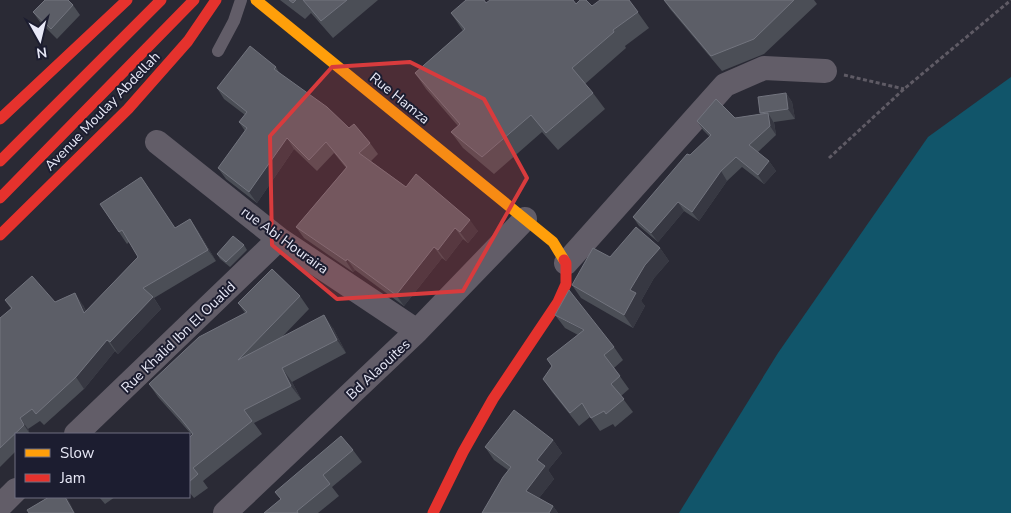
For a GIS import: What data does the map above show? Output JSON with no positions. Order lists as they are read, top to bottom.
{
  "streets": {
    "main road": ["Rue Hamza", "Avenue Moulay Abdellah"],
    "street": ["rue Abi Houraira", "Rue Khalid Ibn El Oualid", "Bd Alaouites"]
  },
  "crossings": [
    ["Rue Hamza", "Bd Alaouites"],
    ["rue Abi Houraira", "Rue Khalid Ibn El Oualid"],
    ["rue Abi Houraira", "Bd Alaouites"]
  ],
  "legend": ["Slow", "Jam"],
  "north": "bottom"
}
